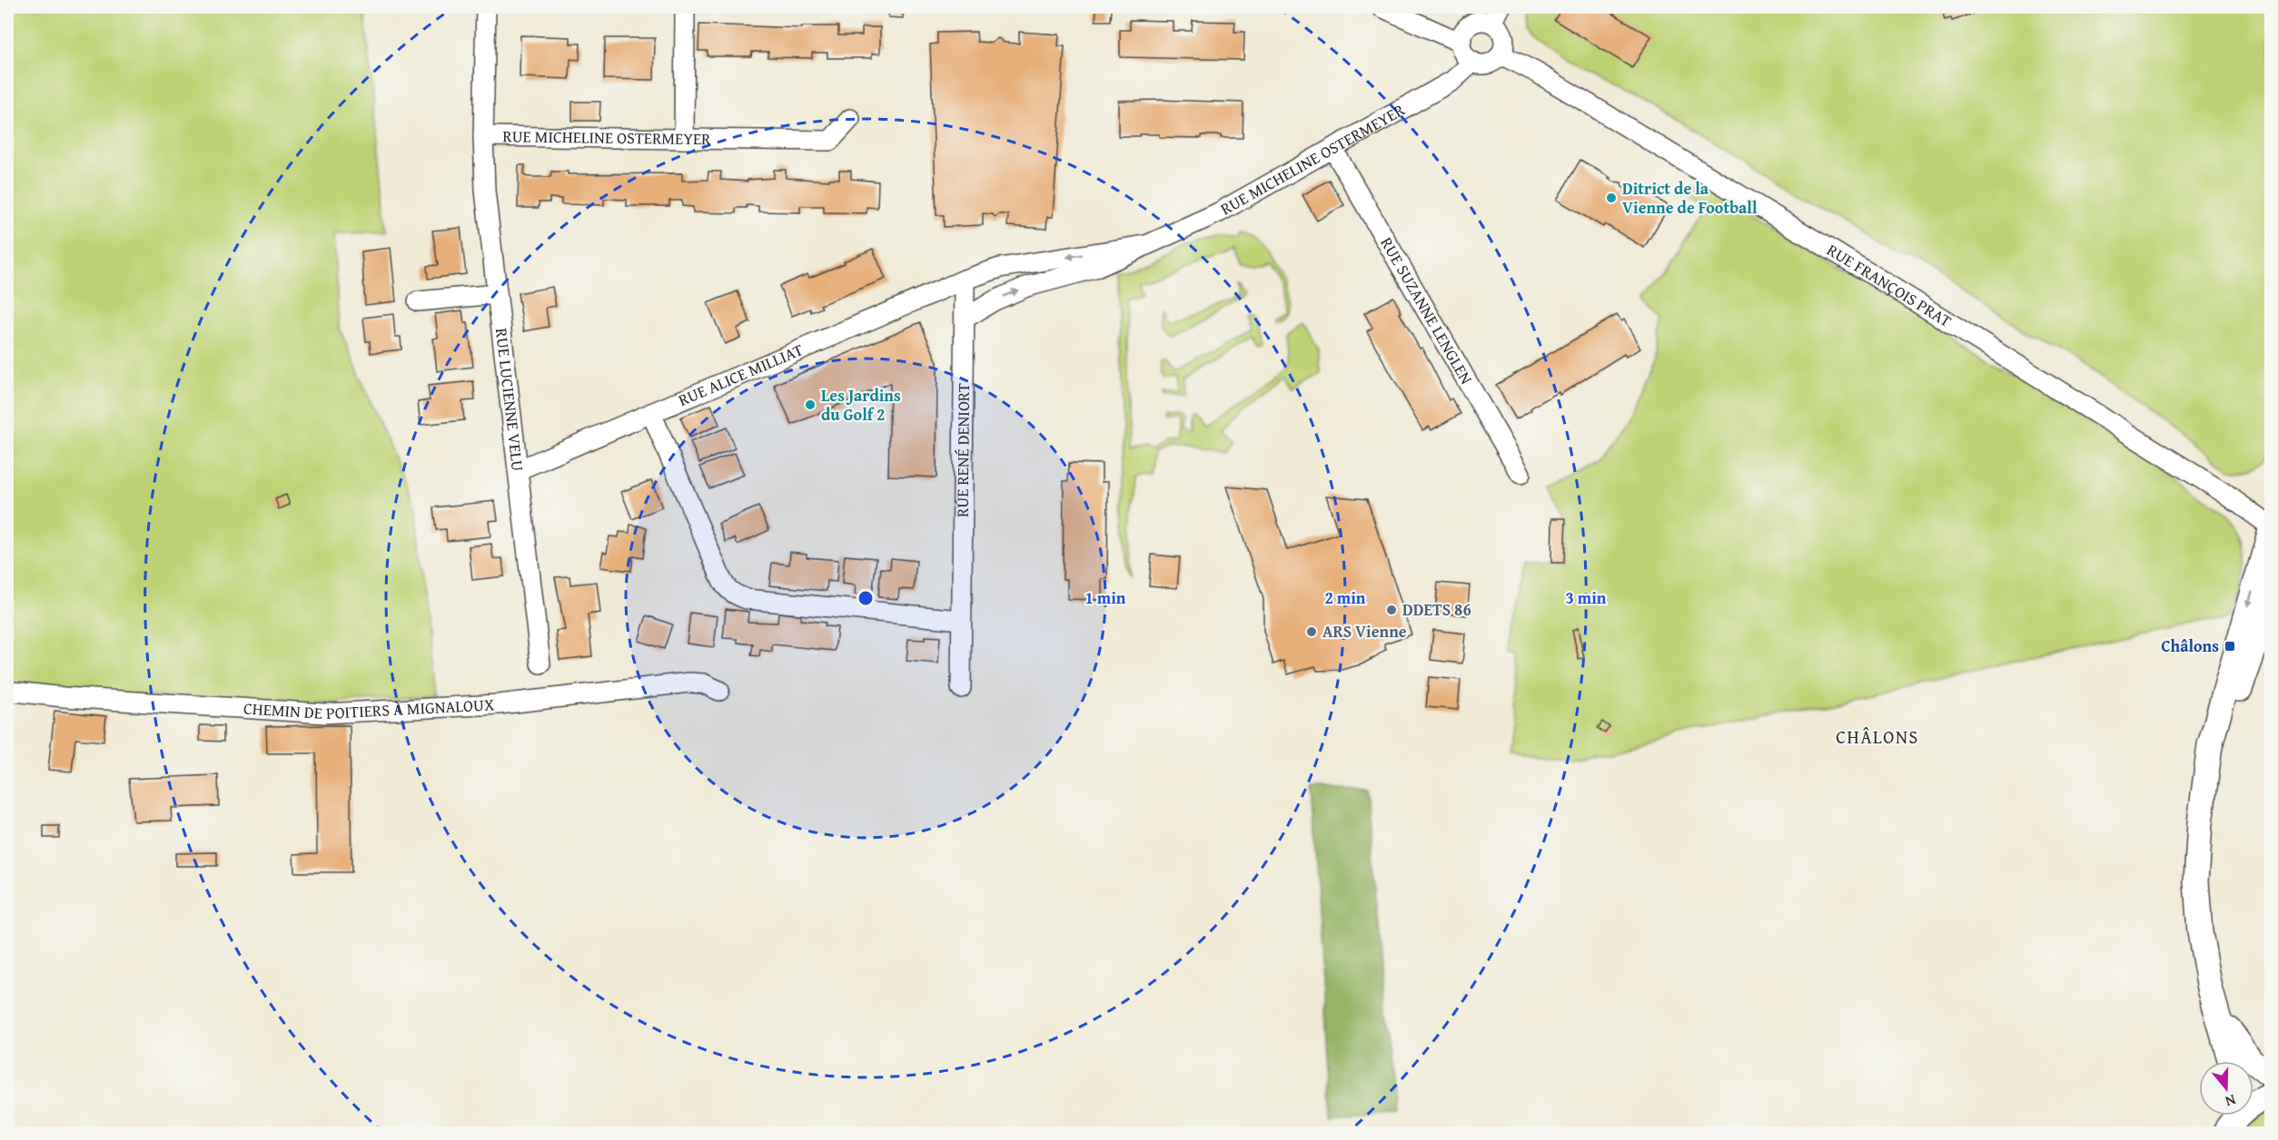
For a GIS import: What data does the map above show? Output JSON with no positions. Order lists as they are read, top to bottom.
{
  "streets": {
    "street": [
      "RUE MICHELINE OSTERMEYER",
      "RUE FRANÇOIS PRAT",
      "RUE SUZANNE LENGLEN",
      "RUE ALICE MILLIAT",
      "RUE LUCIENNE VELU",
      "RUE RENÉ DENIORT",
      "CHEMIN DE POITIERS À MIGNALOUX"
    ]
  },
  "crossings": [
    ["RUE MICHELINE OSTERMEYER", "RUE FRANÇOIS PRAT"],
    ["RUE MICHELINE OSTERMEYER", "RUE SUZANNE LENGLEN"],
    ["RUE MICHELINE OSTERMEYER", "RUE ALICE MILLIAT"],
    ["RUE MICHELINE OSTERMEYER", "RUE LUCIENNE VELU"],
    ["RUE MICHELINE OSTERMEYER", "RUE RENÉ DENIORT"],
    ["RUE ALICE MILLIAT", "RUE LUCIENNE VELU"],
    ["RUE ALICE MILLIAT", "RUE RENÉ DENIORT"]
  ],
  "districts": ["CHÂLONS"],
  "places": {
    "other": [
      "Ditrict de la Vienne de Football",
      "Les Jardins du Golf 2",
      "DDETS 86",
      "ARS Vienne"
    ],
    "transit": ["Châlons"]
  },
  "north": "bottom",
  "rings": ["1 min", "2 min", "3 min"]
}
